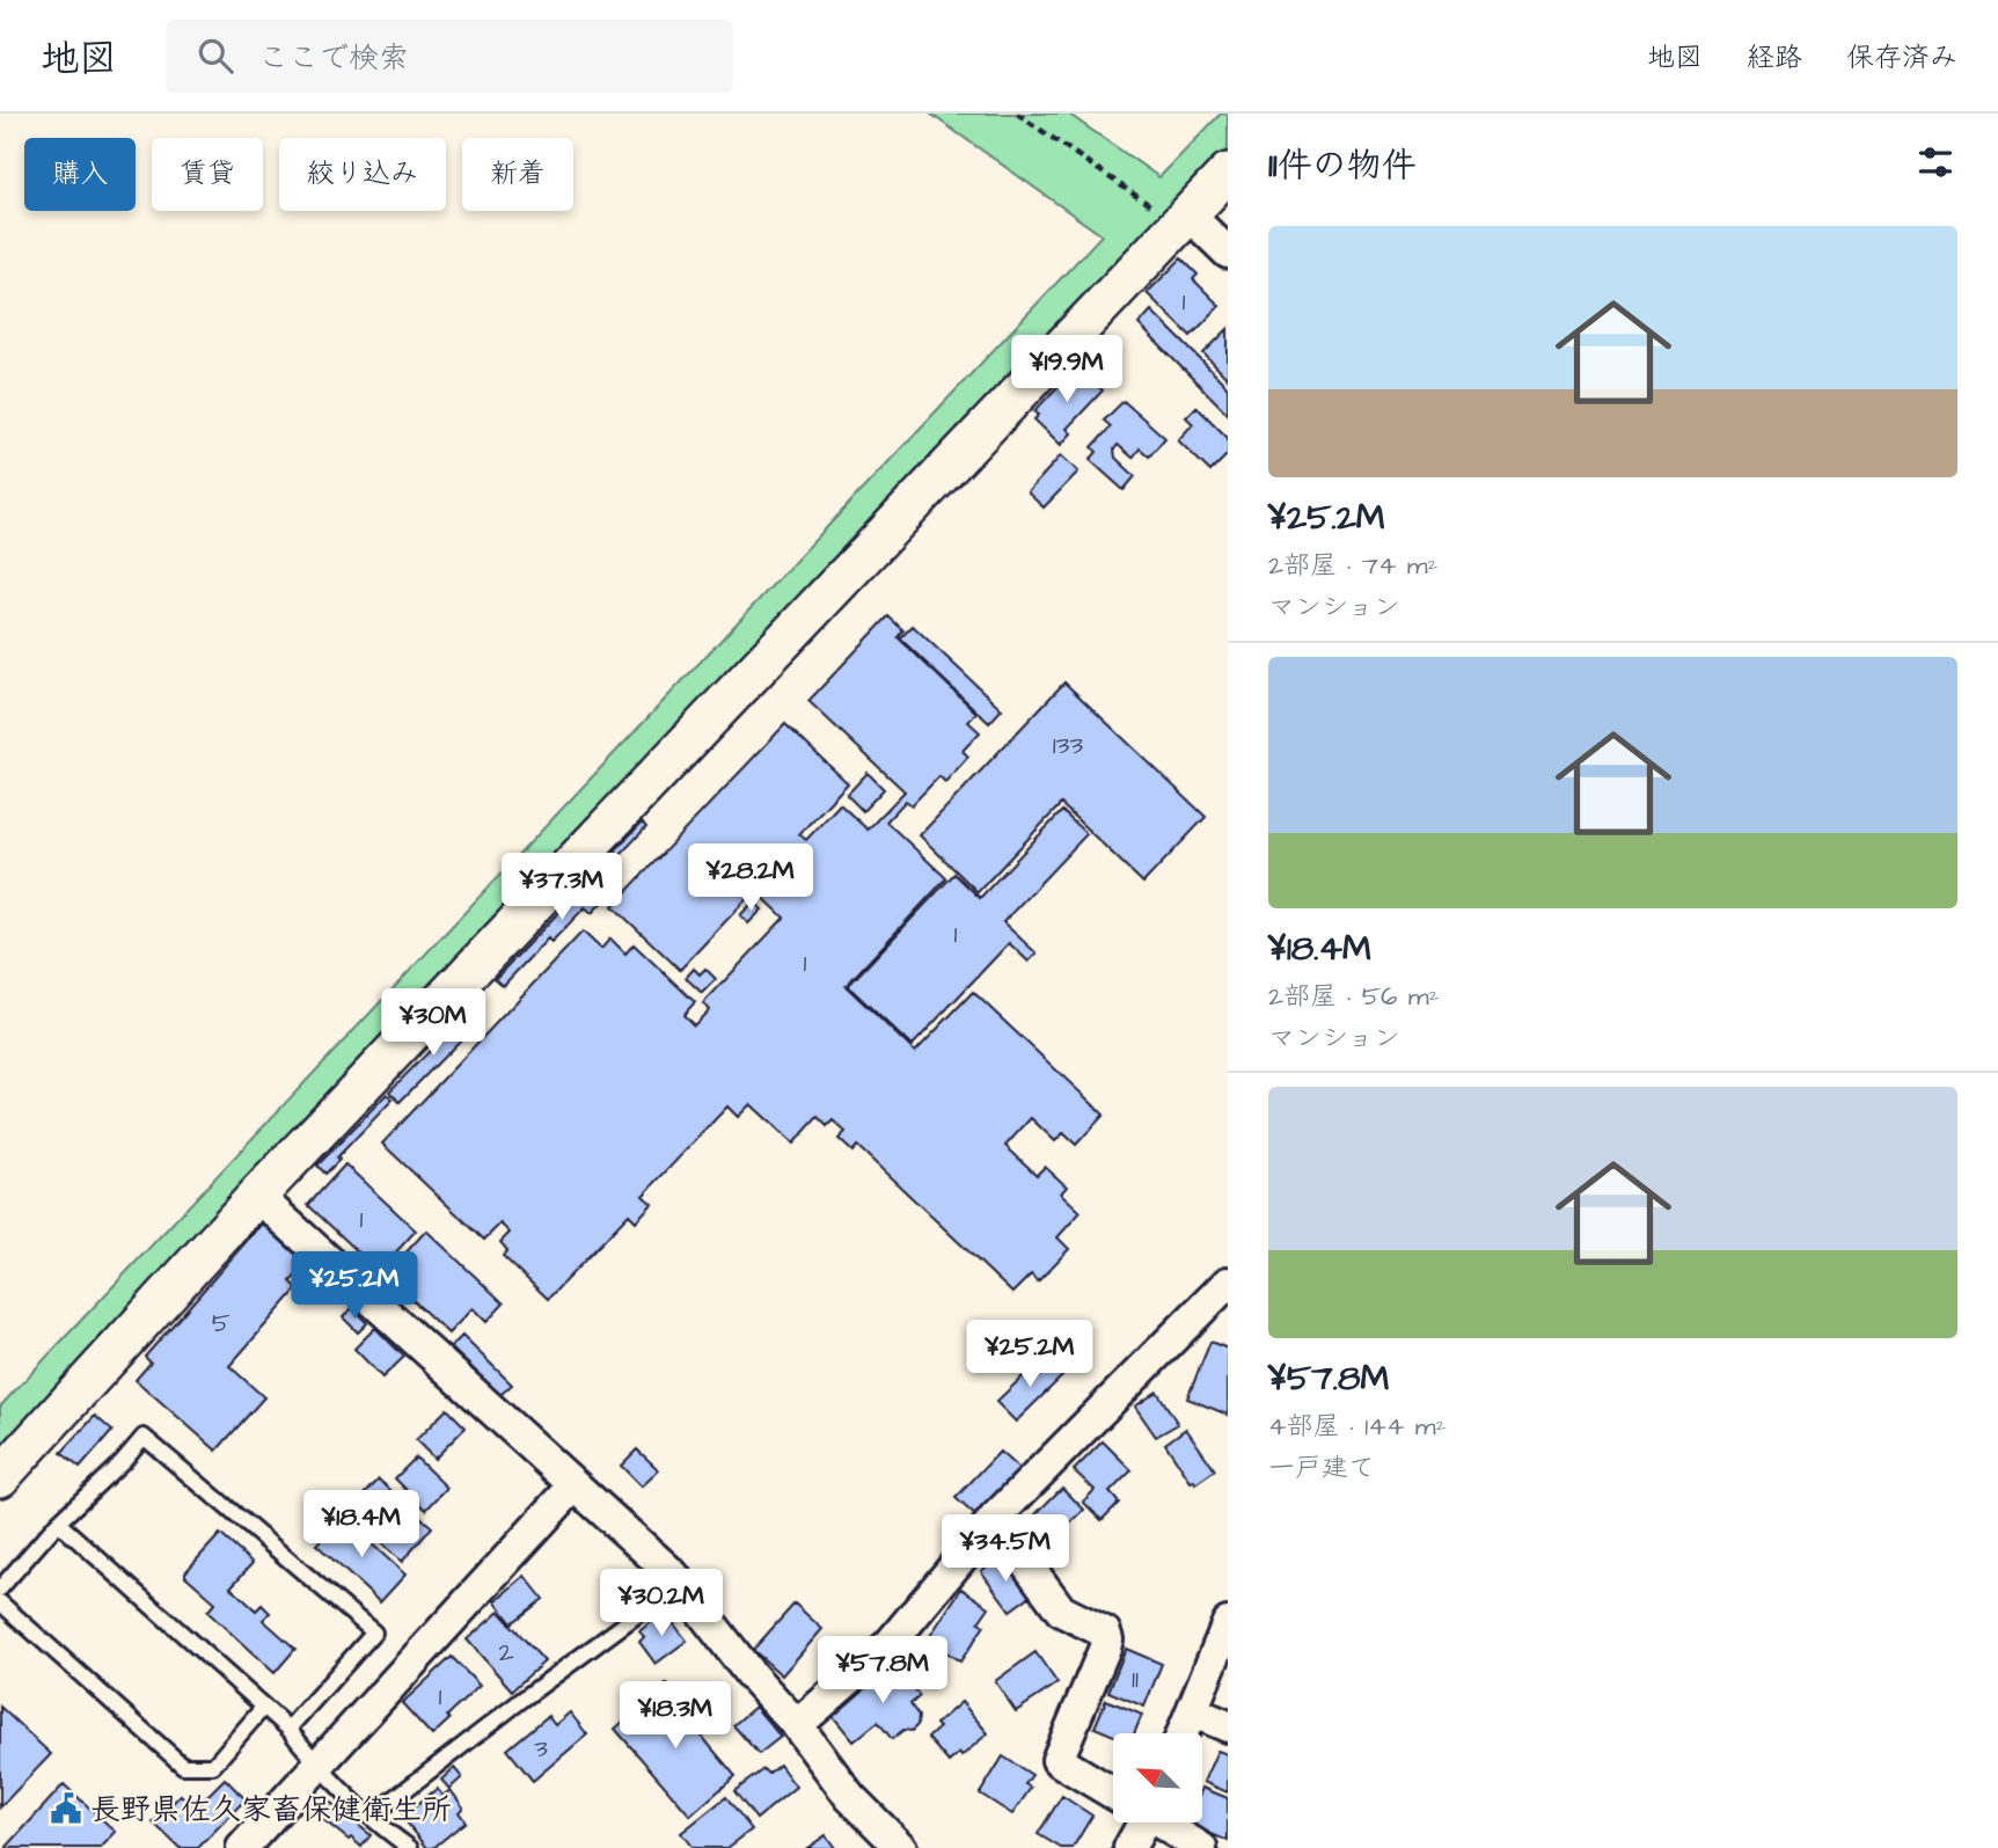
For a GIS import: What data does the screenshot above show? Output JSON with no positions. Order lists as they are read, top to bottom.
{
  "places": {
    "public building": ["長野県佐久家畜保健衛生所"]
  },
  "house_numbers": [
    "1",
    "133",
    "1",
    "1",
    "1",
    "5",
    "2",
    "11",
    "1",
    "3"
  ],
  "north": "top left",
  "page": {
    "header": "地図",
    "search": "ここで検索",
    "nav": ["地図", "経路", "保存済み"],
    "heading": "11件の物件",
    "chip": [
      "購入",
      "賃貸",
      "絞り込み",
      "新着"
    ],
    "list": [
      {
        "name": "¥25.2M",
        "note": "2部屋 · 74 m² · マンション"
      },
      {
        "name": "¥18.4M",
        "note": "2部屋 · 56 m² · マンション"
      },
      {
        "name": "¥57.8M",
        "note": "4部屋 · 144 m² · 一戸建て"
      }
    ],
    "price": [
      "¥19.9M",
      "¥28.2M",
      "¥37.3M",
      "¥30M",
      "¥25.2M",
      "¥25.2M",
      "¥18.4M",
      "¥34.5M",
      "¥30.2M",
      "¥57.8M",
      "¥18.3M"
    ]
  }
}
